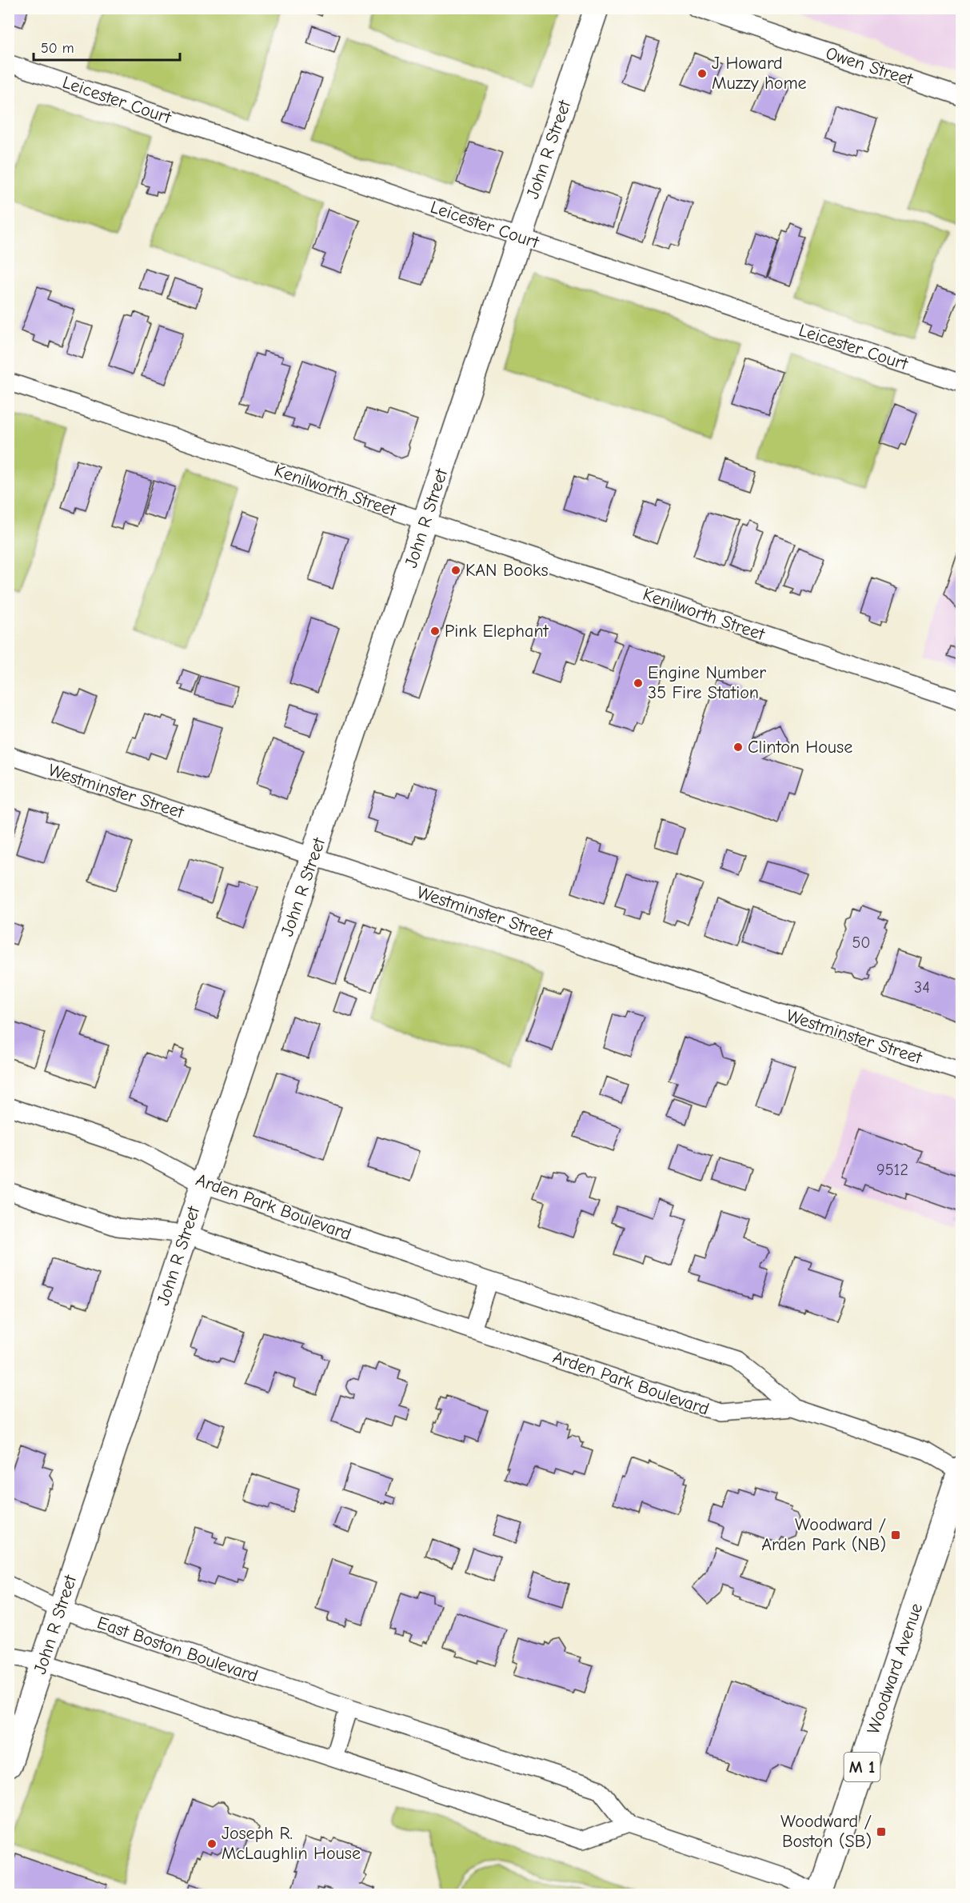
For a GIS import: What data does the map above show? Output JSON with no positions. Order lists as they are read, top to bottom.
{
  "streets": {
    "main road": ["Woodward Avenue", "M 1"],
    "street": [
      "Owen Street",
      "Leicester Court",
      "John R Street",
      "Kenilworth Street",
      "Westminster Street",
      "Arden Park Boulevard",
      "East Boston Boulevard"
    ]
  },
  "crossings": [
    ["Leicester Court", "John R Street"],
    ["John R Street", "Kenilworth Street"],
    ["John R Street", "Westminster Street"],
    ["John R Street", "Arden Park Boulevard"],
    ["John R Street", "East Boston Boulevard"],
    ["Arden Park Boulevard", "Woodward Avenue"]
  ],
  "places": {
    "other": [
      "J Howard Muzzy home",
      "KAN Books",
      "Pink Elephant",
      "Engine Number 35 Fire Station",
      "Clinton House",
      "Joseph R. McLaughlin House"
    ],
    "transit": ["Woodward / Arden Park (NB)", "Woodward / Boston (SB)"]
  },
  "house_numbers": ["50", "34", "9512"],
  "scale_bar": "50 m"
}
